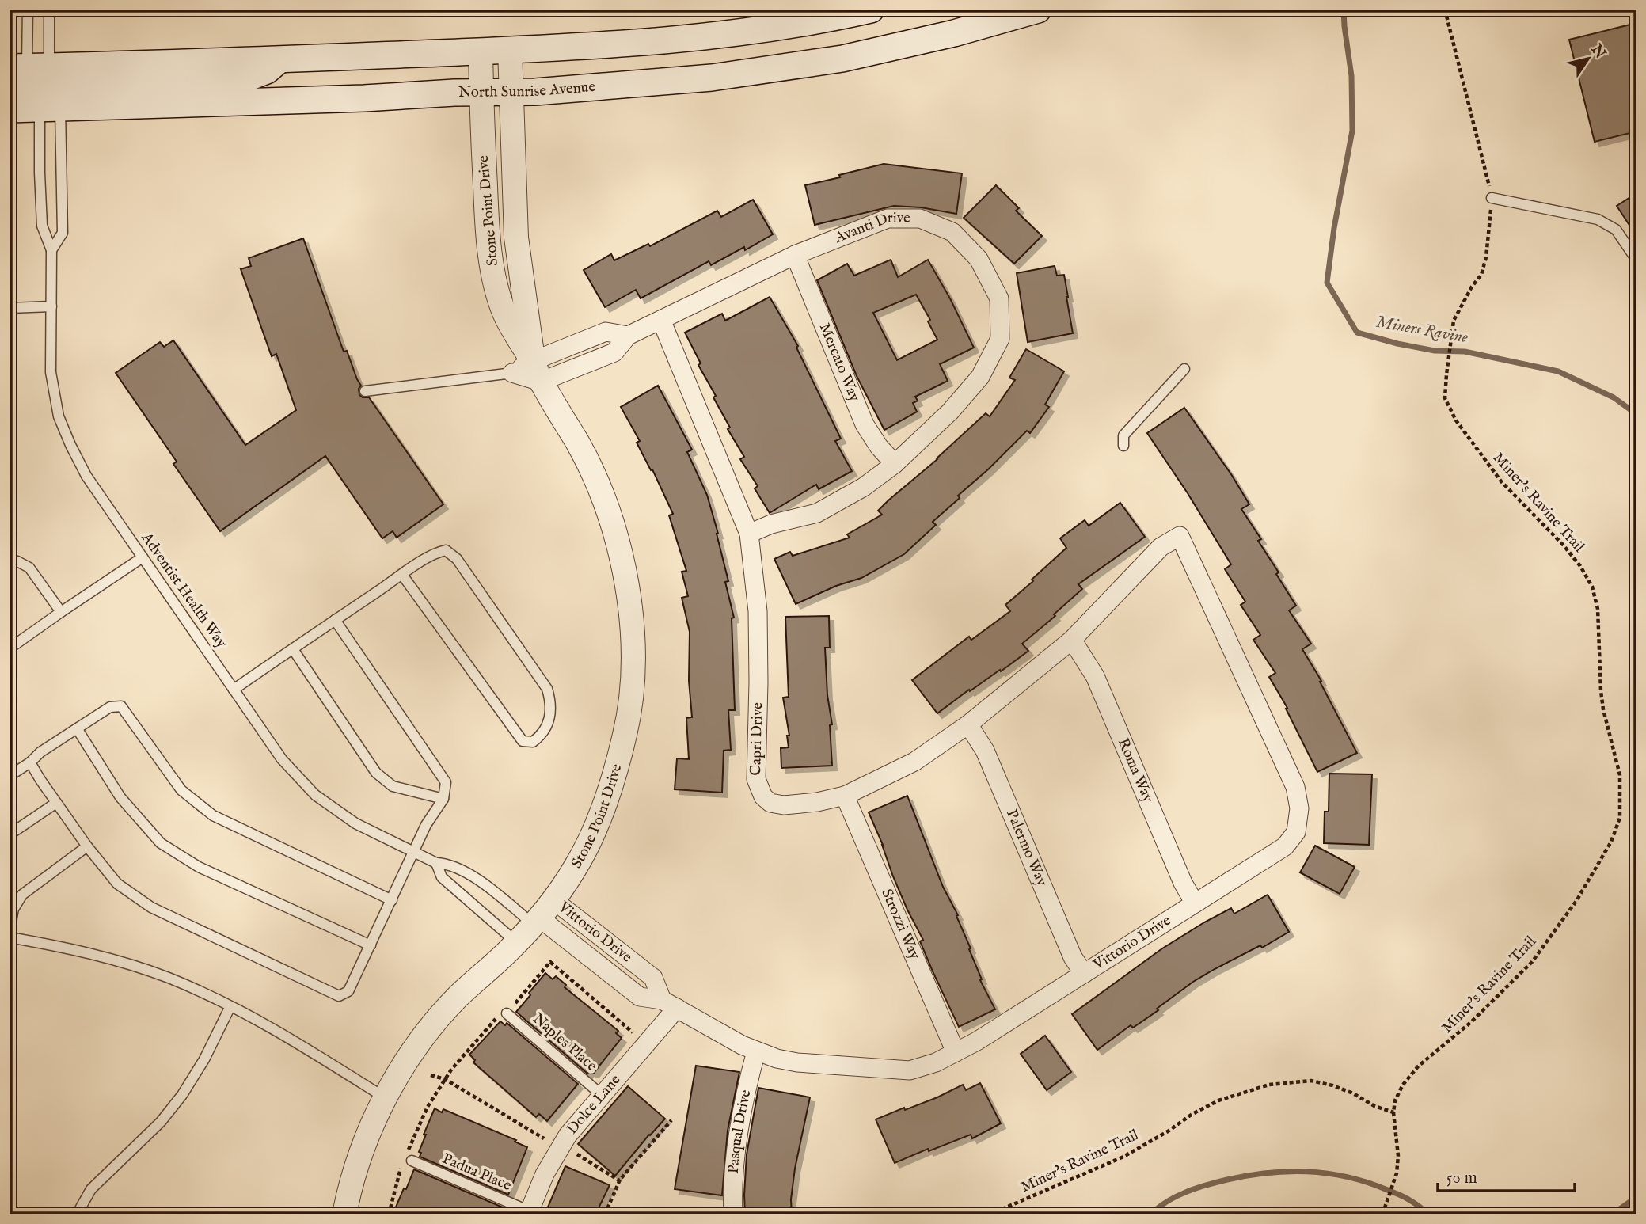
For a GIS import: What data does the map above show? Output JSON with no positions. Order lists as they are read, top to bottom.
{
  "streets": {
    "main road": ["North Sunrise Avenue"],
    "street": [
      "Stone Point Drive",
      "Avanti Drive",
      "Mercato Way",
      "Capri Drive",
      "Roma Way",
      "Palermo Way",
      "Strozzi Way",
      "Vittorio Drive",
      "Dolce Lane",
      "Pasqual Drive"
    ],
    "lane": ["Adventist Health Way", "Naples Place", "Padua Place"],
    "path": ["Miner's Ravine Trail"]
  },
  "crossings": [
    ["North Sunrise Avenue", "Stone Point Drive"],
    ["North Sunrise Avenue", "Adventist Health Way"],
    ["Stone Point Drive", "Avanti Drive"],
    ["Stone Point Drive", "Adventist Health Way"],
    ["Stone Point Drive", "Vittorio Drive"],
    ["Avanti Drive", "Mercato Way"],
    ["Avanti Drive", "Capri Drive"],
    ["Adventist Health Way", "Vittorio Drive"],
    ["Capri Drive", "Roma Way"],
    ["Capri Drive", "Palermo Way"],
    ["Capri Drive", "Strozzi Way"],
    ["Capri Drive", "Vittorio Drive"],
    ["Roma Way", "Vittorio Drive"],
    ["Palermo Way", "Vittorio Drive"],
    ["Strozzi Way", "Vittorio Drive"],
    ["Vittorio Drive", "Dolce Lane"],
    ["Vittorio Drive", "Pasqual Drive"],
    ["Naples Place", "Dolce Lane"],
    ["Dolce Lane", "Padua Place"]
  ],
  "water": ["Miners Ravine"],
  "scale_bar": "50 m",
  "north": "top right"
}
